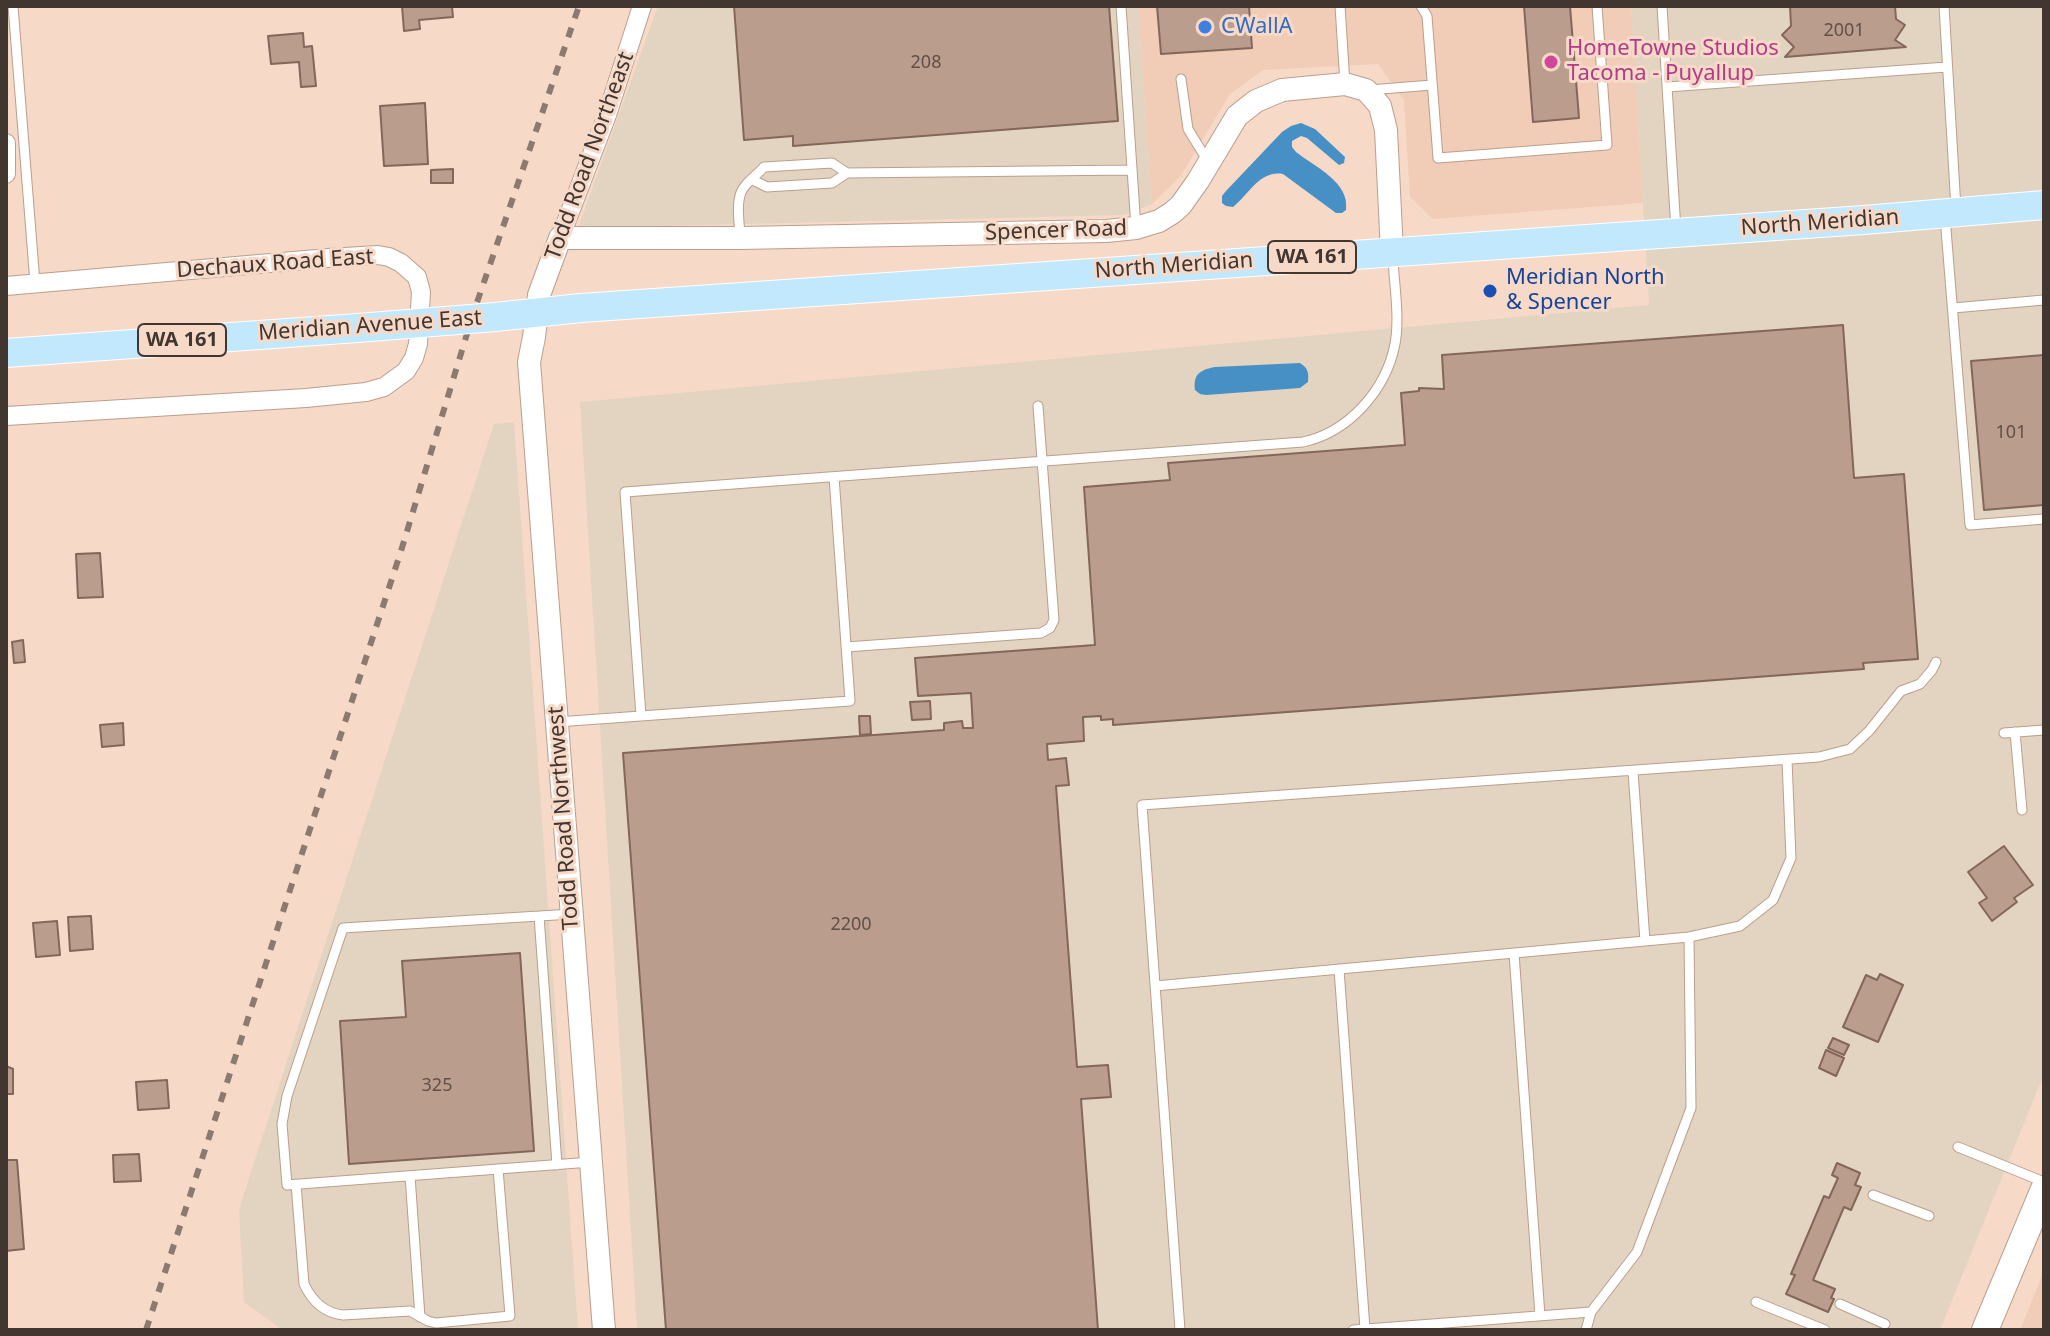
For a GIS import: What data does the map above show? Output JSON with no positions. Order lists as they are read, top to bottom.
{
  "streets": {
    "main road": ["North Meridian", "WA 161", "Meridian Avenue East"],
    "street": [
      "Todd Road Northeast",
      "Spencer Road",
      "Dechaux Road East",
      "Todd Road Northwest"
    ]
  },
  "crossings": [
    ["Todd Road Northeast", "Spencer Road"],
    ["Todd Road Northeast", "Todd Road Northwest"],
    ["North Meridian", "Meridian Avenue East"]
  ],
  "places": ["CWallA", "HomeTowne Studios Tacoma - Puyallup", "Meridian North & Spencer"],
  "house_numbers": [
    "2001",
    "208",
    "101",
    "2200",
    "325"
  ]
}
